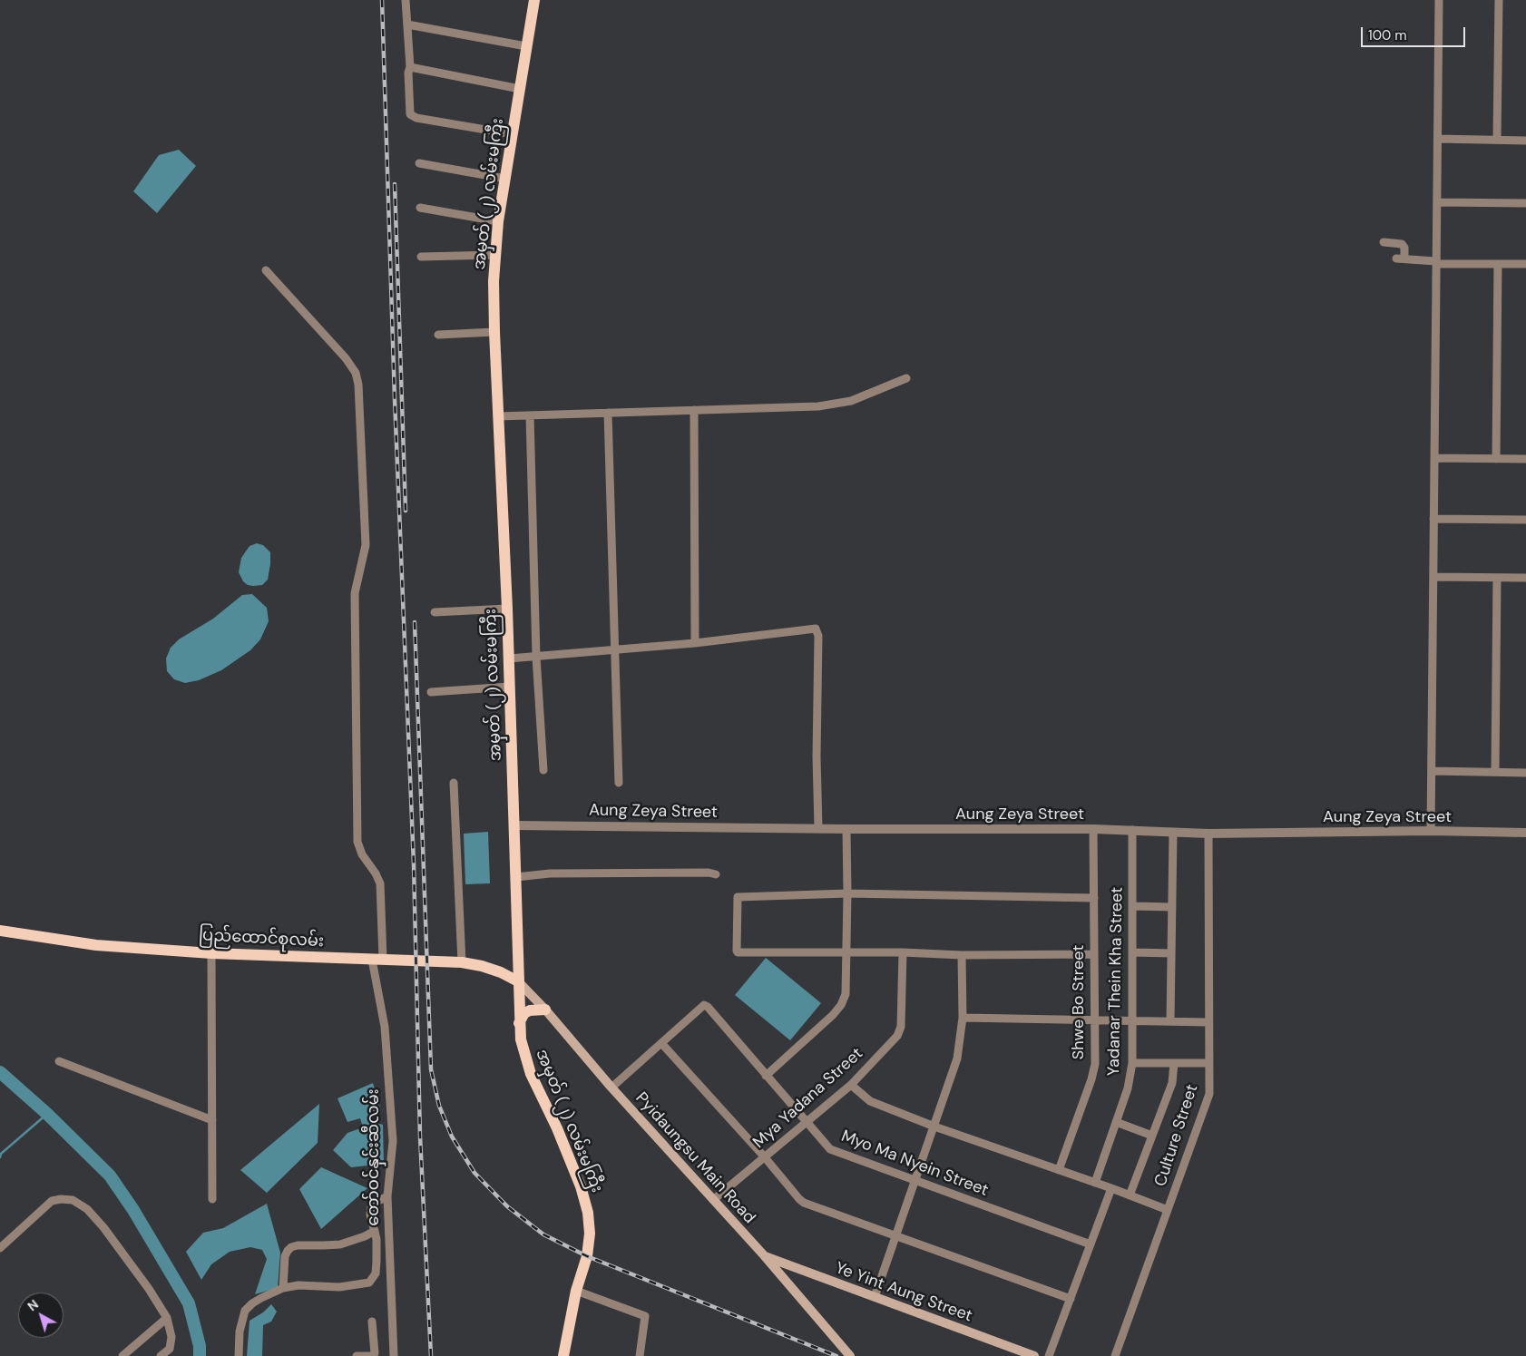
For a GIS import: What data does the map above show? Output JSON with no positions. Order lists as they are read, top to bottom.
{
  "streets": {
    "main road": [
      "အမှတ် (၂) လမ်းမကြီး",
      "ပြည်ထောင်စုလမ်း",
      "Pyidaungsu Main Road",
      "Ye Yint Aung Street"
    ],
    "street": [
      "Aung Zeya Street",
      "Yadanar Thein Kha Street",
      "Shwe Bo Street",
      "Mya Yadana Street",
      "Culture Street",
      "တော်ဝင်နှင်းဆီလမ်း",
      "Myo Ma Nyein Street"
    ]
  },
  "crossings": [
    ["အမှတ် (၂) လမ်းမကြီး", "Aung Zeya Street"],
    ["အမှတ် (၂) လမ်းမကြီး", "ပြည်ထောင်စုလမ်း"],
    ["အမှတ် (၂) လမ်းမကြီး", "Pyidaungsu Main Road"],
    ["Aung Zeya Street", "Yadanar Thein Kha Street"],
    ["Aung Zeya Street", "Shwe Bo Street"],
    ["Aung Zeya Street", "Culture Street"],
    ["ပြည်ထောင်စုလမ်း", "တော်ဝင်နှင်းဆီလမ်း"],
    ["ပြည်ထောင်စုလမ်း", "Pyidaungsu Main Road"],
    ["Mya Yadana Street", "Pyidaungsu Main Road"],
    ["Mya Yadana Street", "Myo Ma Nyein Street"],
    ["Pyidaungsu Main Road", "Ye Yint Aung Street"]
  ],
  "scale_bar": "100 m",
  "north": "top left"
}
